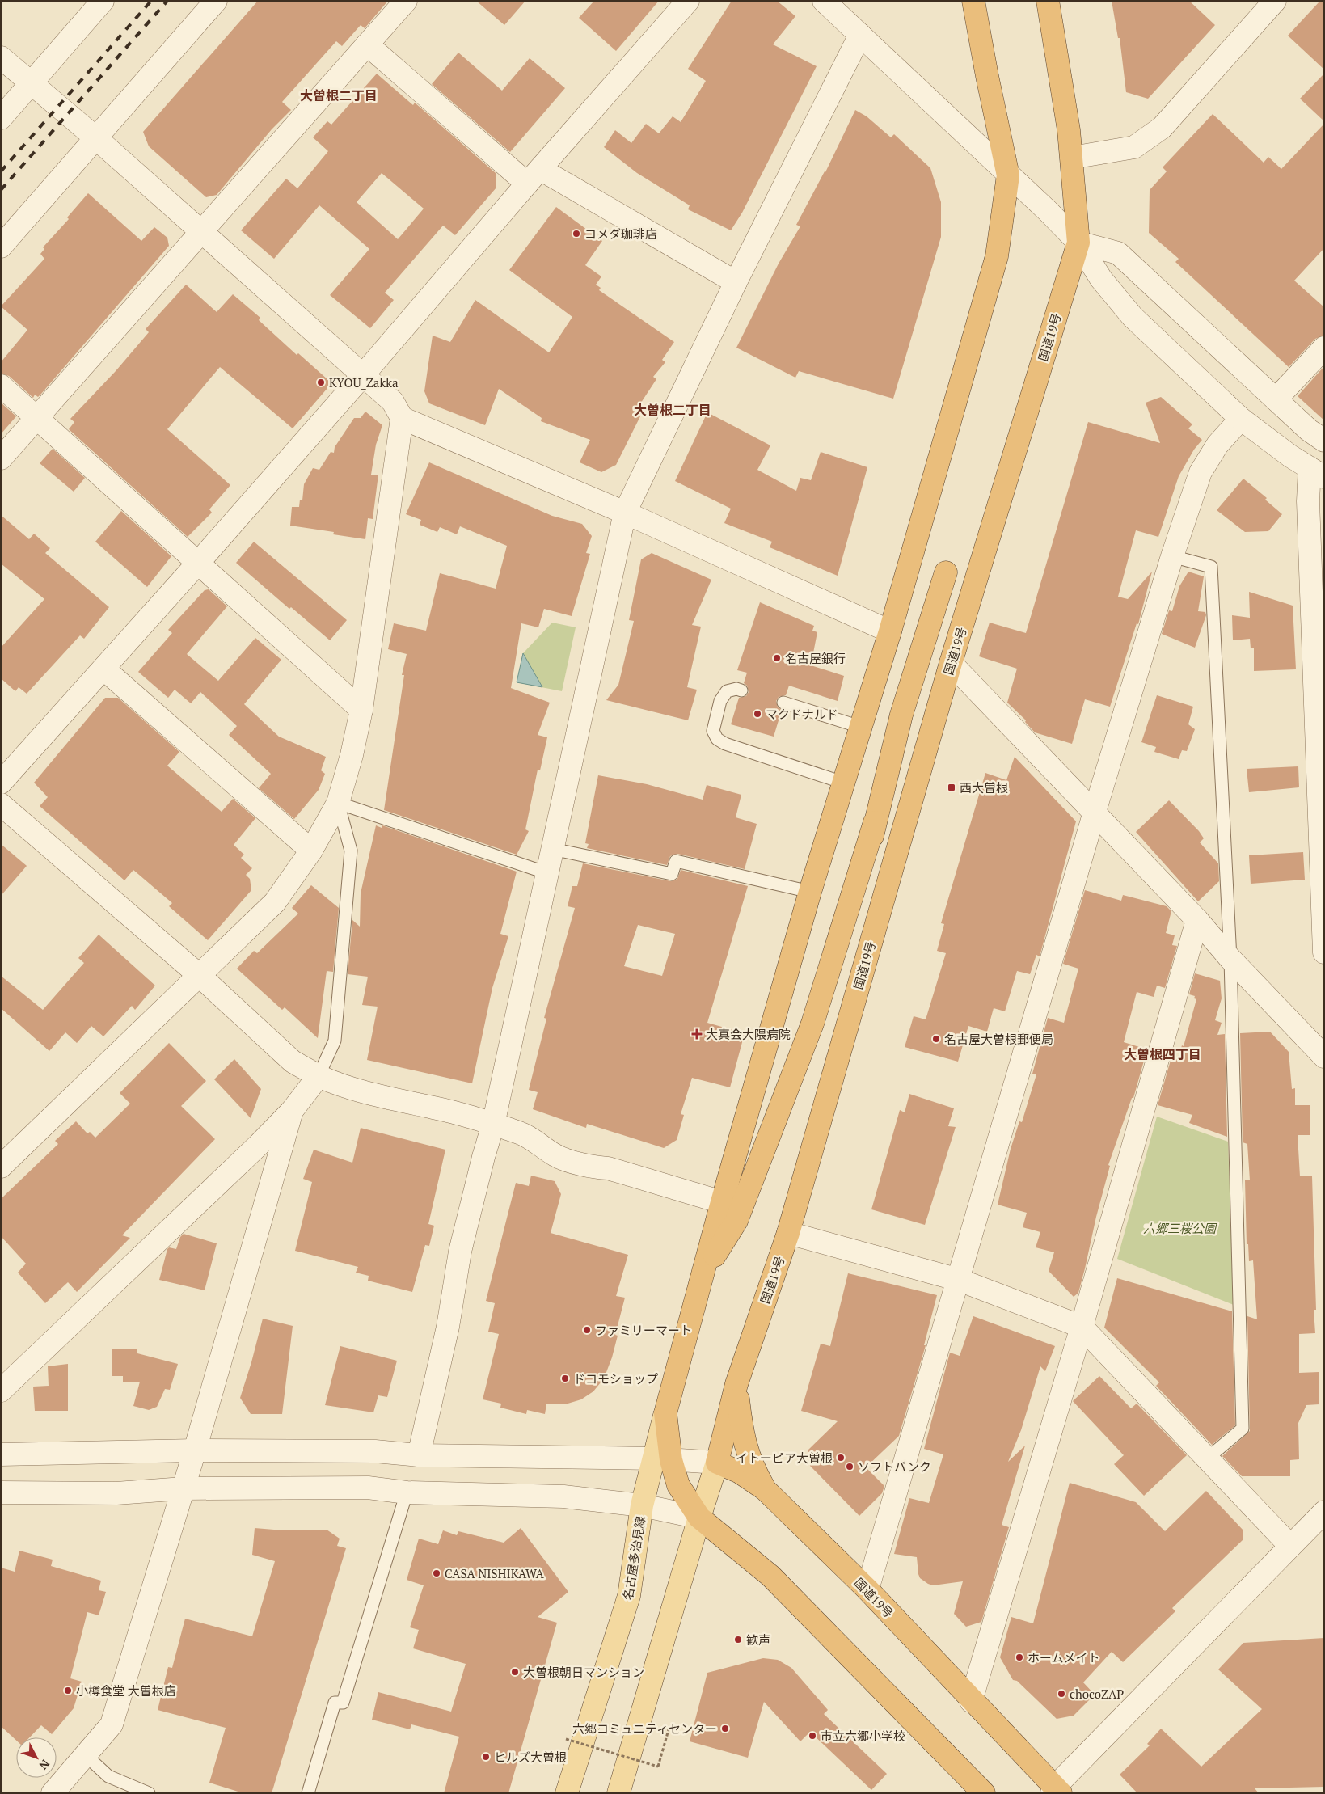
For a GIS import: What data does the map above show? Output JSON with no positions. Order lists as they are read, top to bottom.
{
  "streets": {
    "highway": ["国道19号"],
    "main road": ["名古屋多治見線"]
  },
  "districts": ["大曽根二丁目", "大曽根二丁目", "大曽根四丁目"],
  "parks": ["六郷三桜公園"],
  "places": {
    "other": [
      "コメダ珈琲店",
      "KYOU_Zakka",
      "名古屋銀行",
      "マクドナルド",
      "名古屋大曽根郵便局",
      "ファミリーマート",
      "ドコモショップ",
      "イトーピア大曽根",
      "ソフトバンク",
      "CASA NISHIKAWA",
      "歓声",
      "ホームメイト",
      "大曽根朝日マンション",
      "小樽食堂 大曽根店",
      "chocoZAP",
      "六郷コミュニティセンター",
      "市立六郷小学校",
      "ヒルズ大曽根"
    ],
    "transit": ["西大曽根"],
    "health": ["大真会大隈病院"]
  },
  "north": "bottom right"
}
